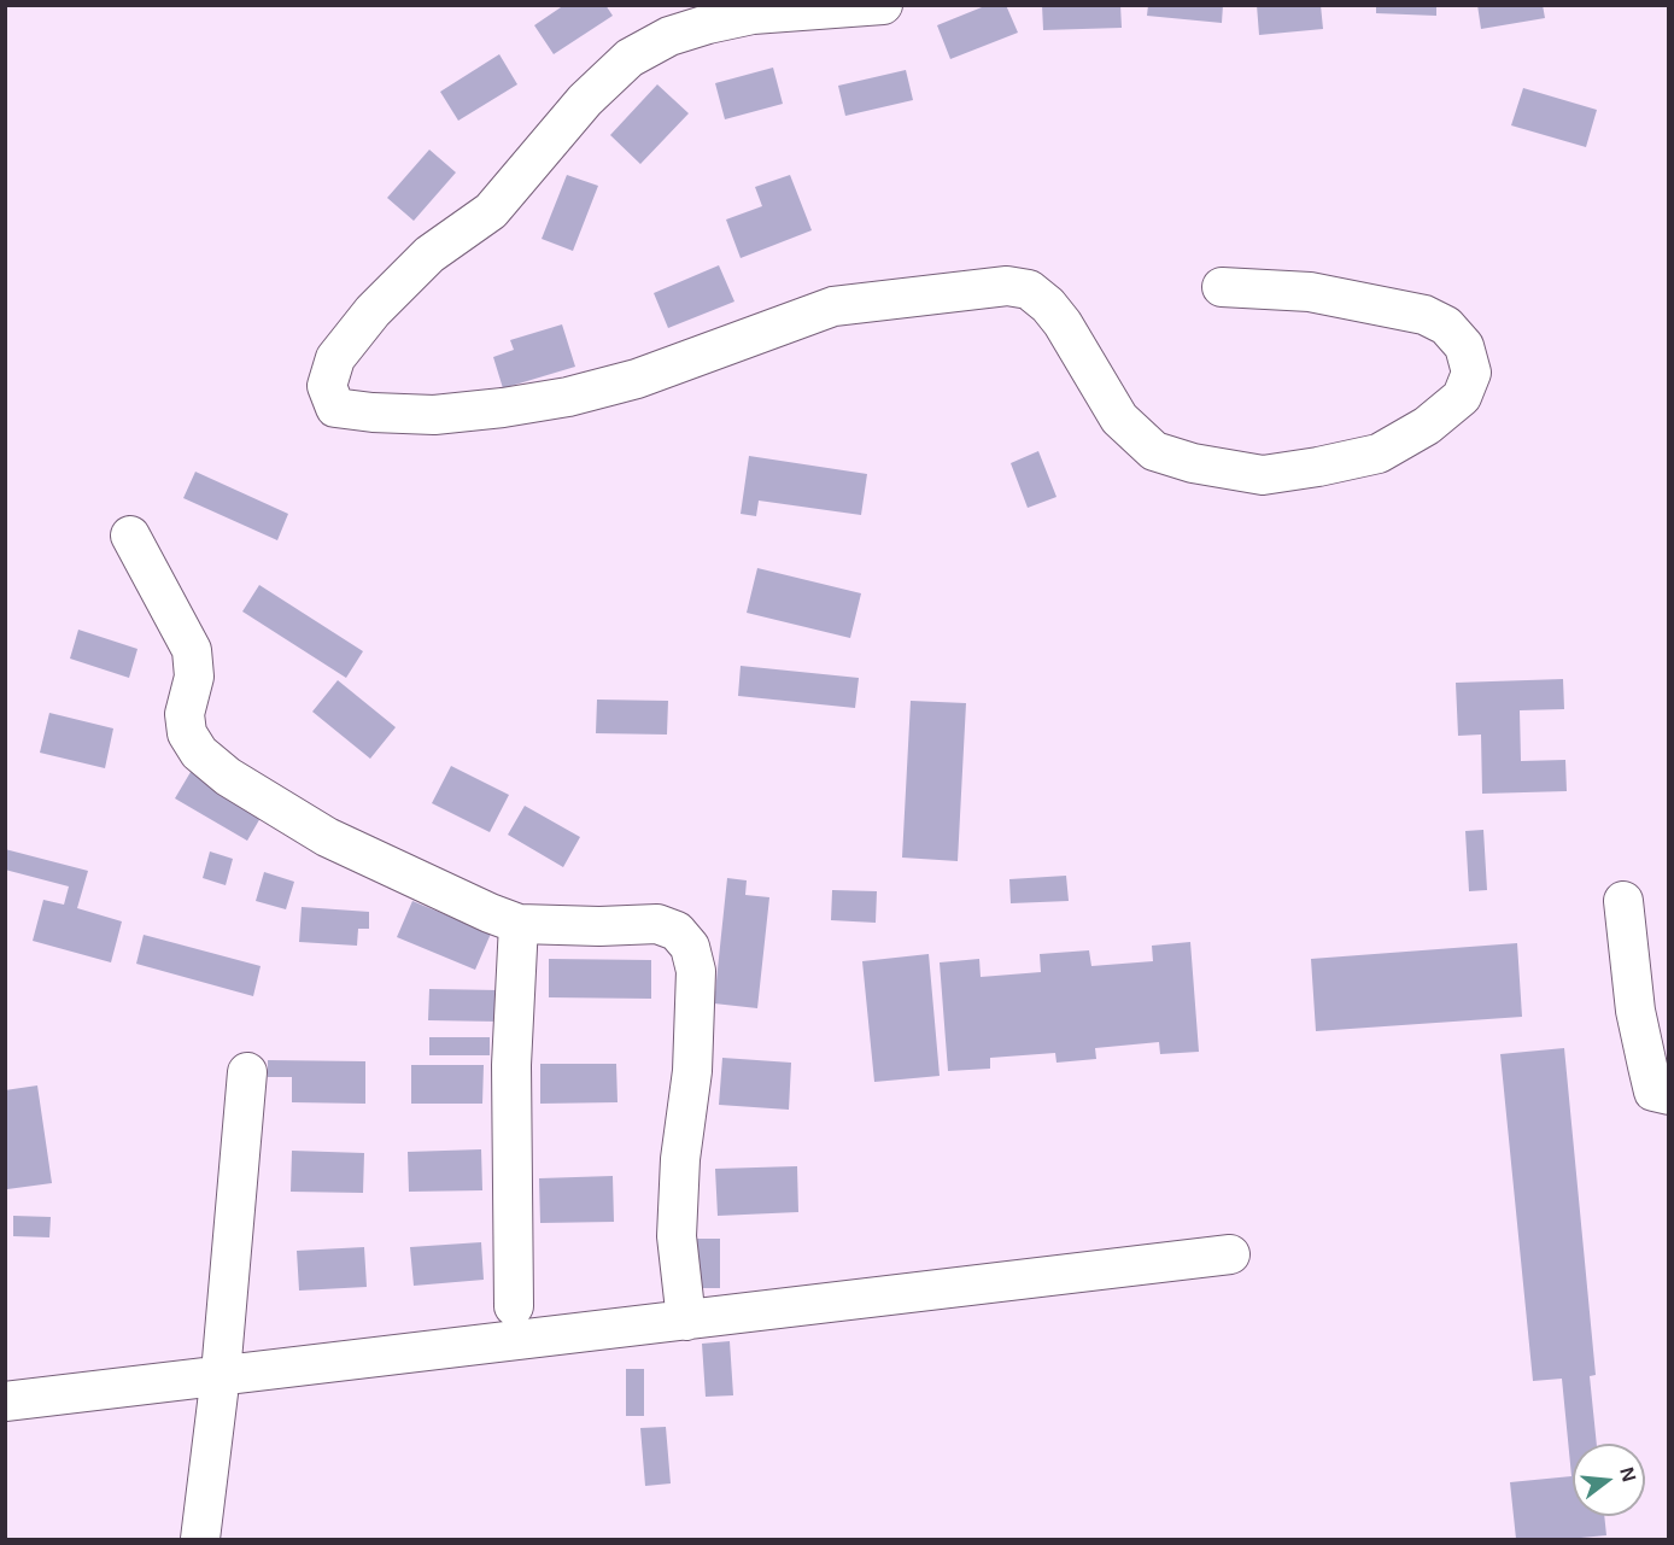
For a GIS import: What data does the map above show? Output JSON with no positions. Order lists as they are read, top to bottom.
{
  "north": "right"
}
